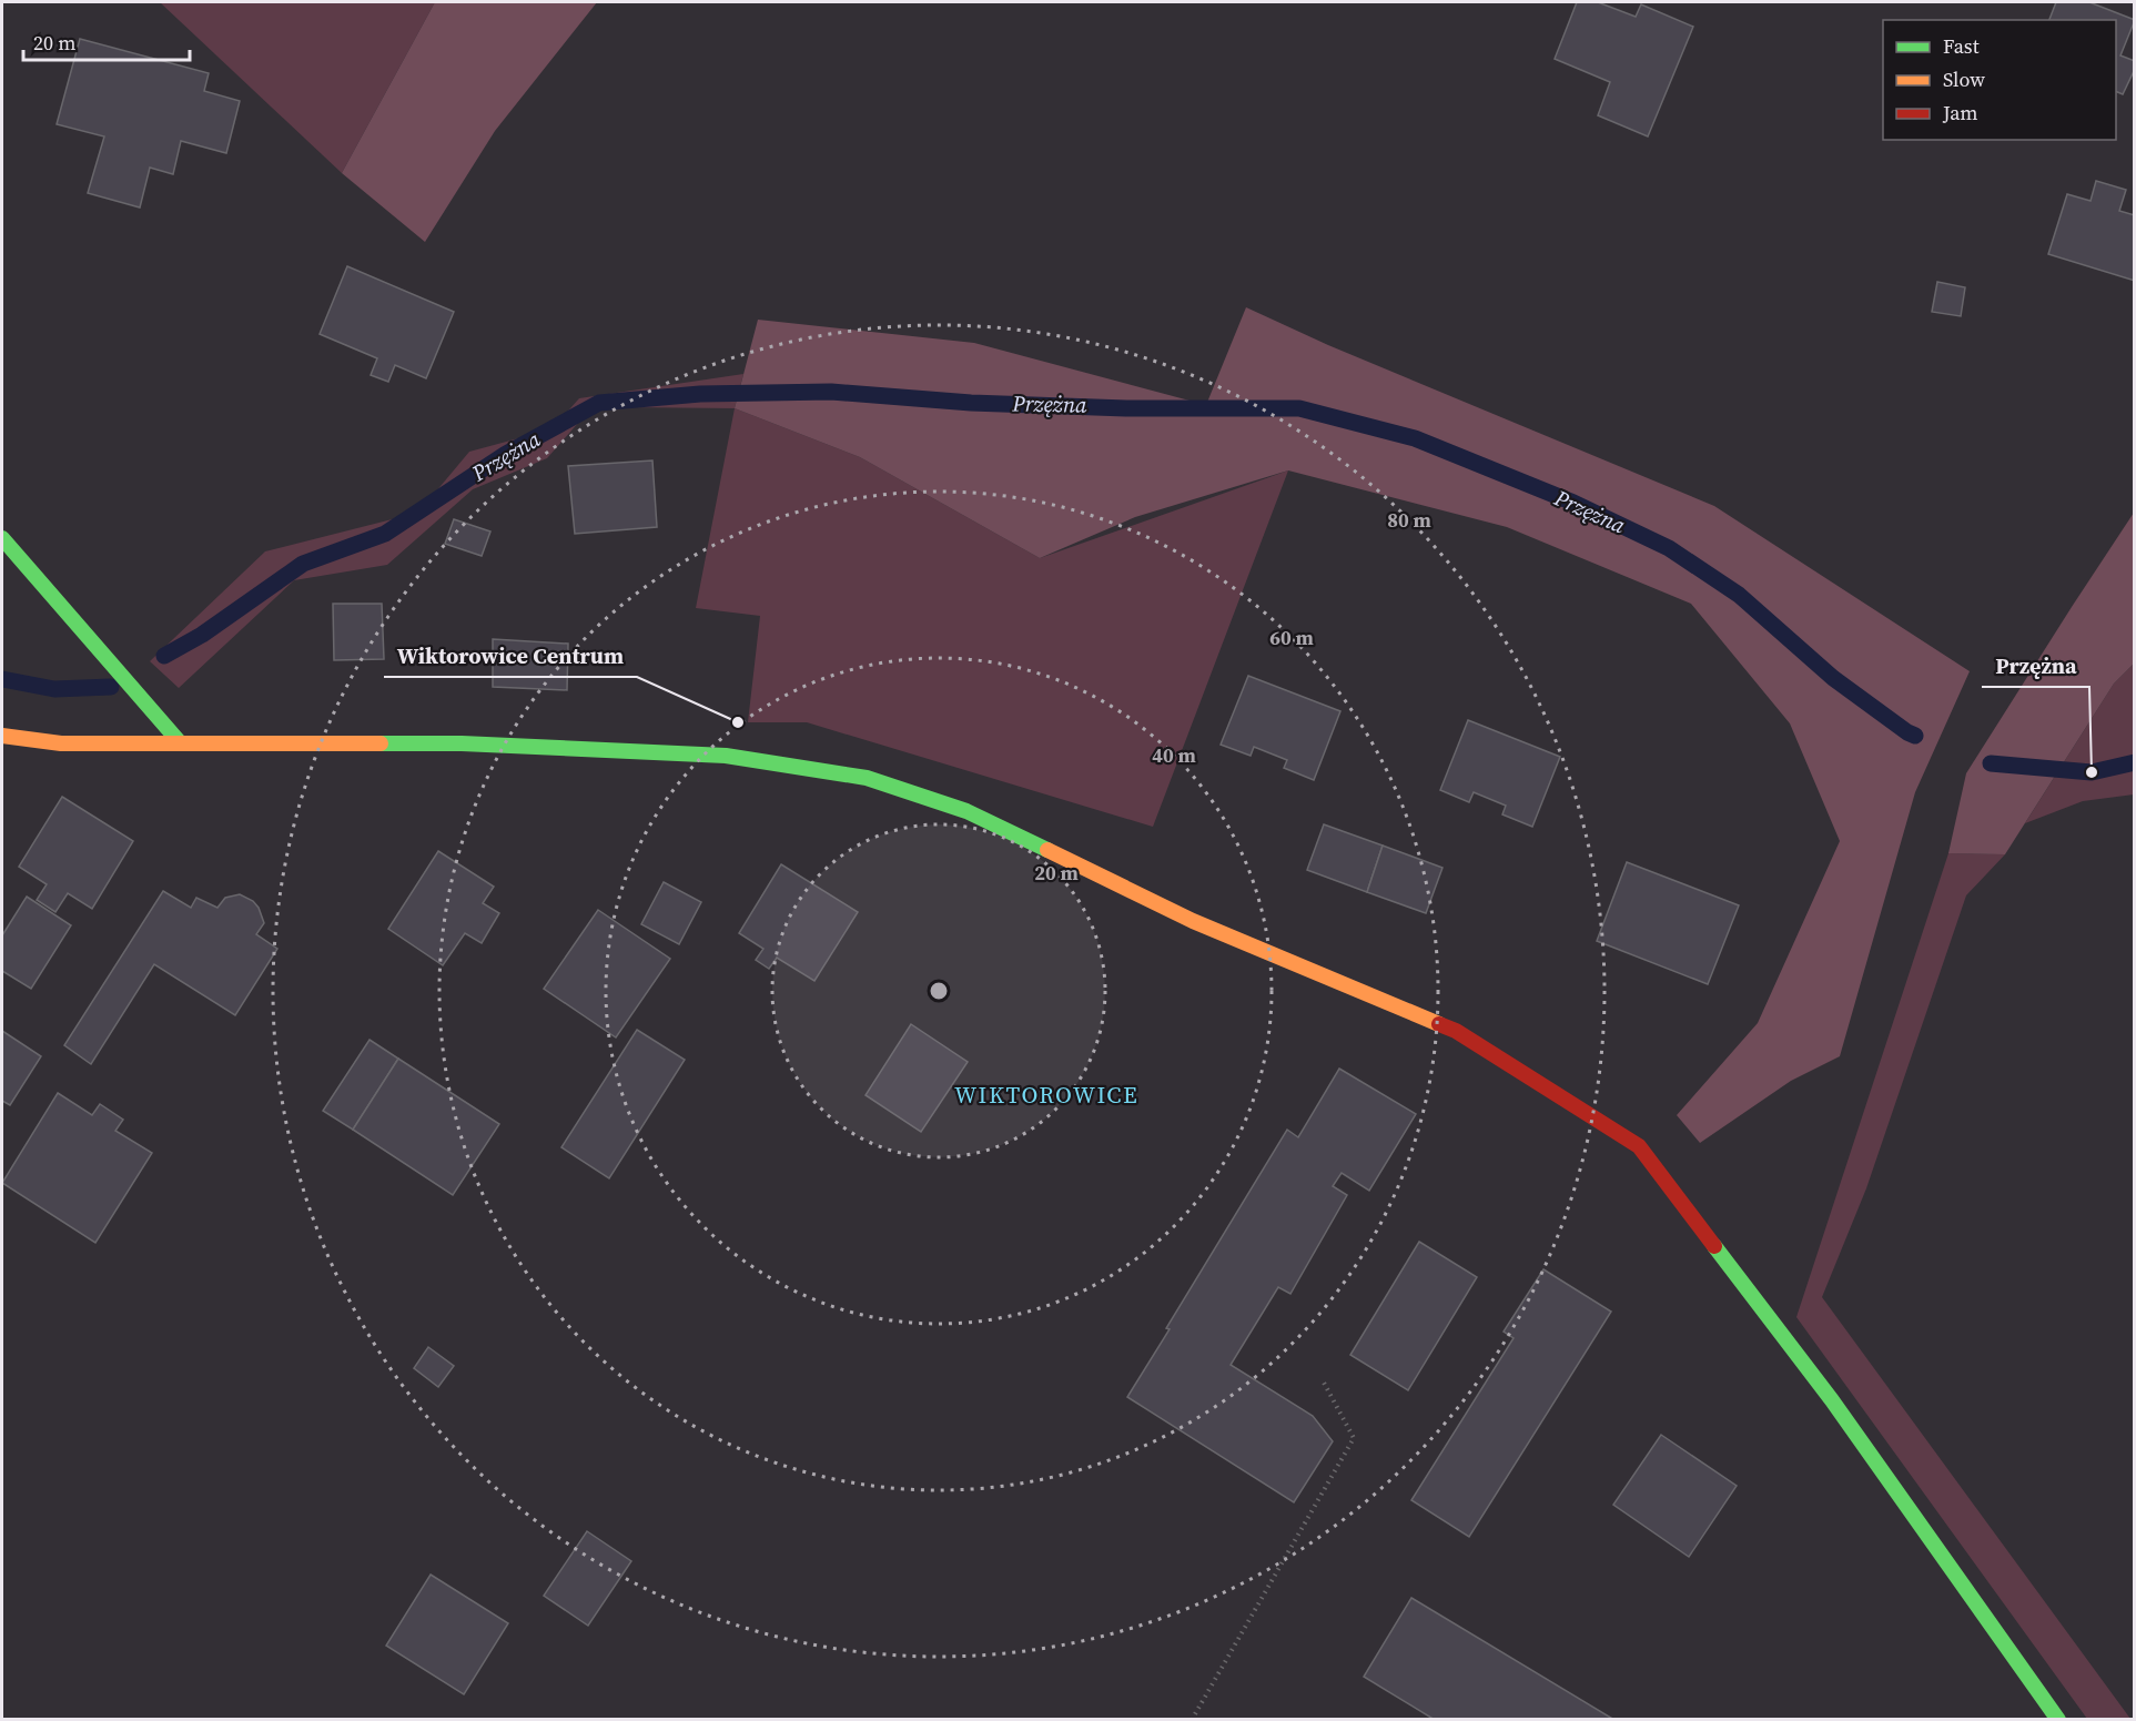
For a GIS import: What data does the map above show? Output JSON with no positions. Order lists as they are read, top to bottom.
{
  "districts": ["WIKTOROWICE"],
  "water": ["Przężna"],
  "places": ["Wiktorowice Centrum", "Przężna"],
  "legend": ["Fast", "Slow", "Jam"],
  "scale_bar": "20 m",
  "rings": [
    "80 m",
    "60 m",
    "40 m",
    "20 m"
  ]
}
